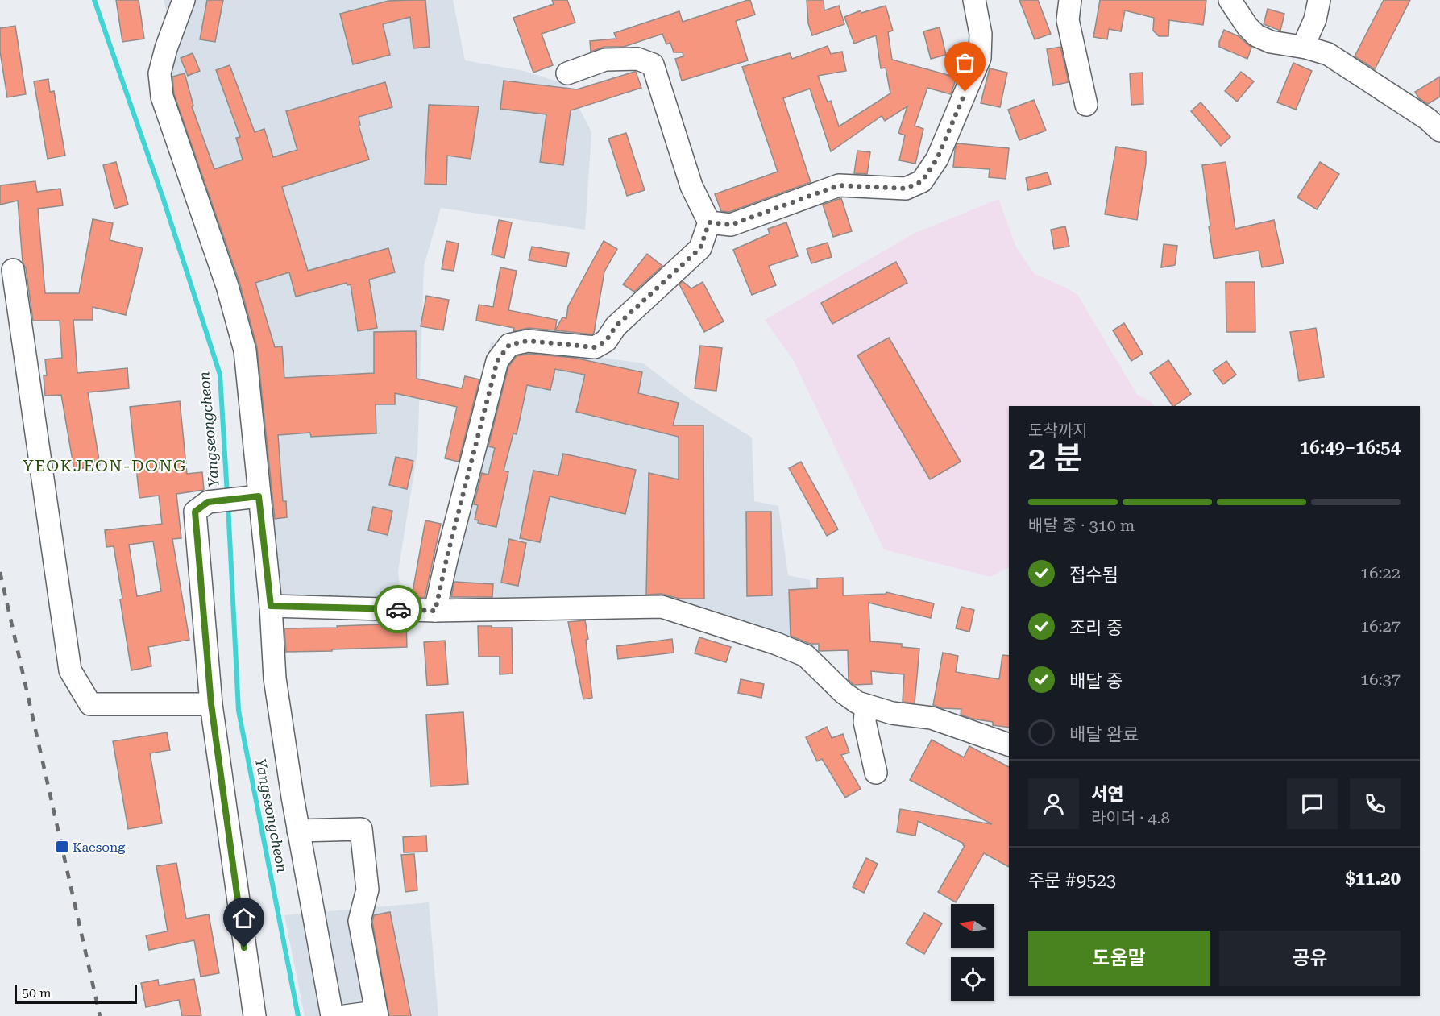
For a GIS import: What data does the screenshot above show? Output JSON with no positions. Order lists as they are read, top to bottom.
{
  "districts": ["YEOKJEON-DONG"],
  "water": ["Yangseongcheon"],
  "places": {
    "transit": ["Kaesong"]
  },
  "scale_bar": "50 m",
  "north": "left",
  "page": {
    "heading": ["2 분", "도착까지", "16:49–16:54"],
    "panel": [
      "서연",
      "라이더 · 4.8",
      "주문 #9523",
      "$11.20"
    ],
    "bar": "배달 중 · 310 m",
    "list": [
      ["접수됨", "16:22"],
      ["조리 중", "16:27"],
      ["배달 중", "16:37"],
      "배달 완료"
    ],
    "buttons": ["도움말", "공유"],
    "scale": "50 m"
  }
}
